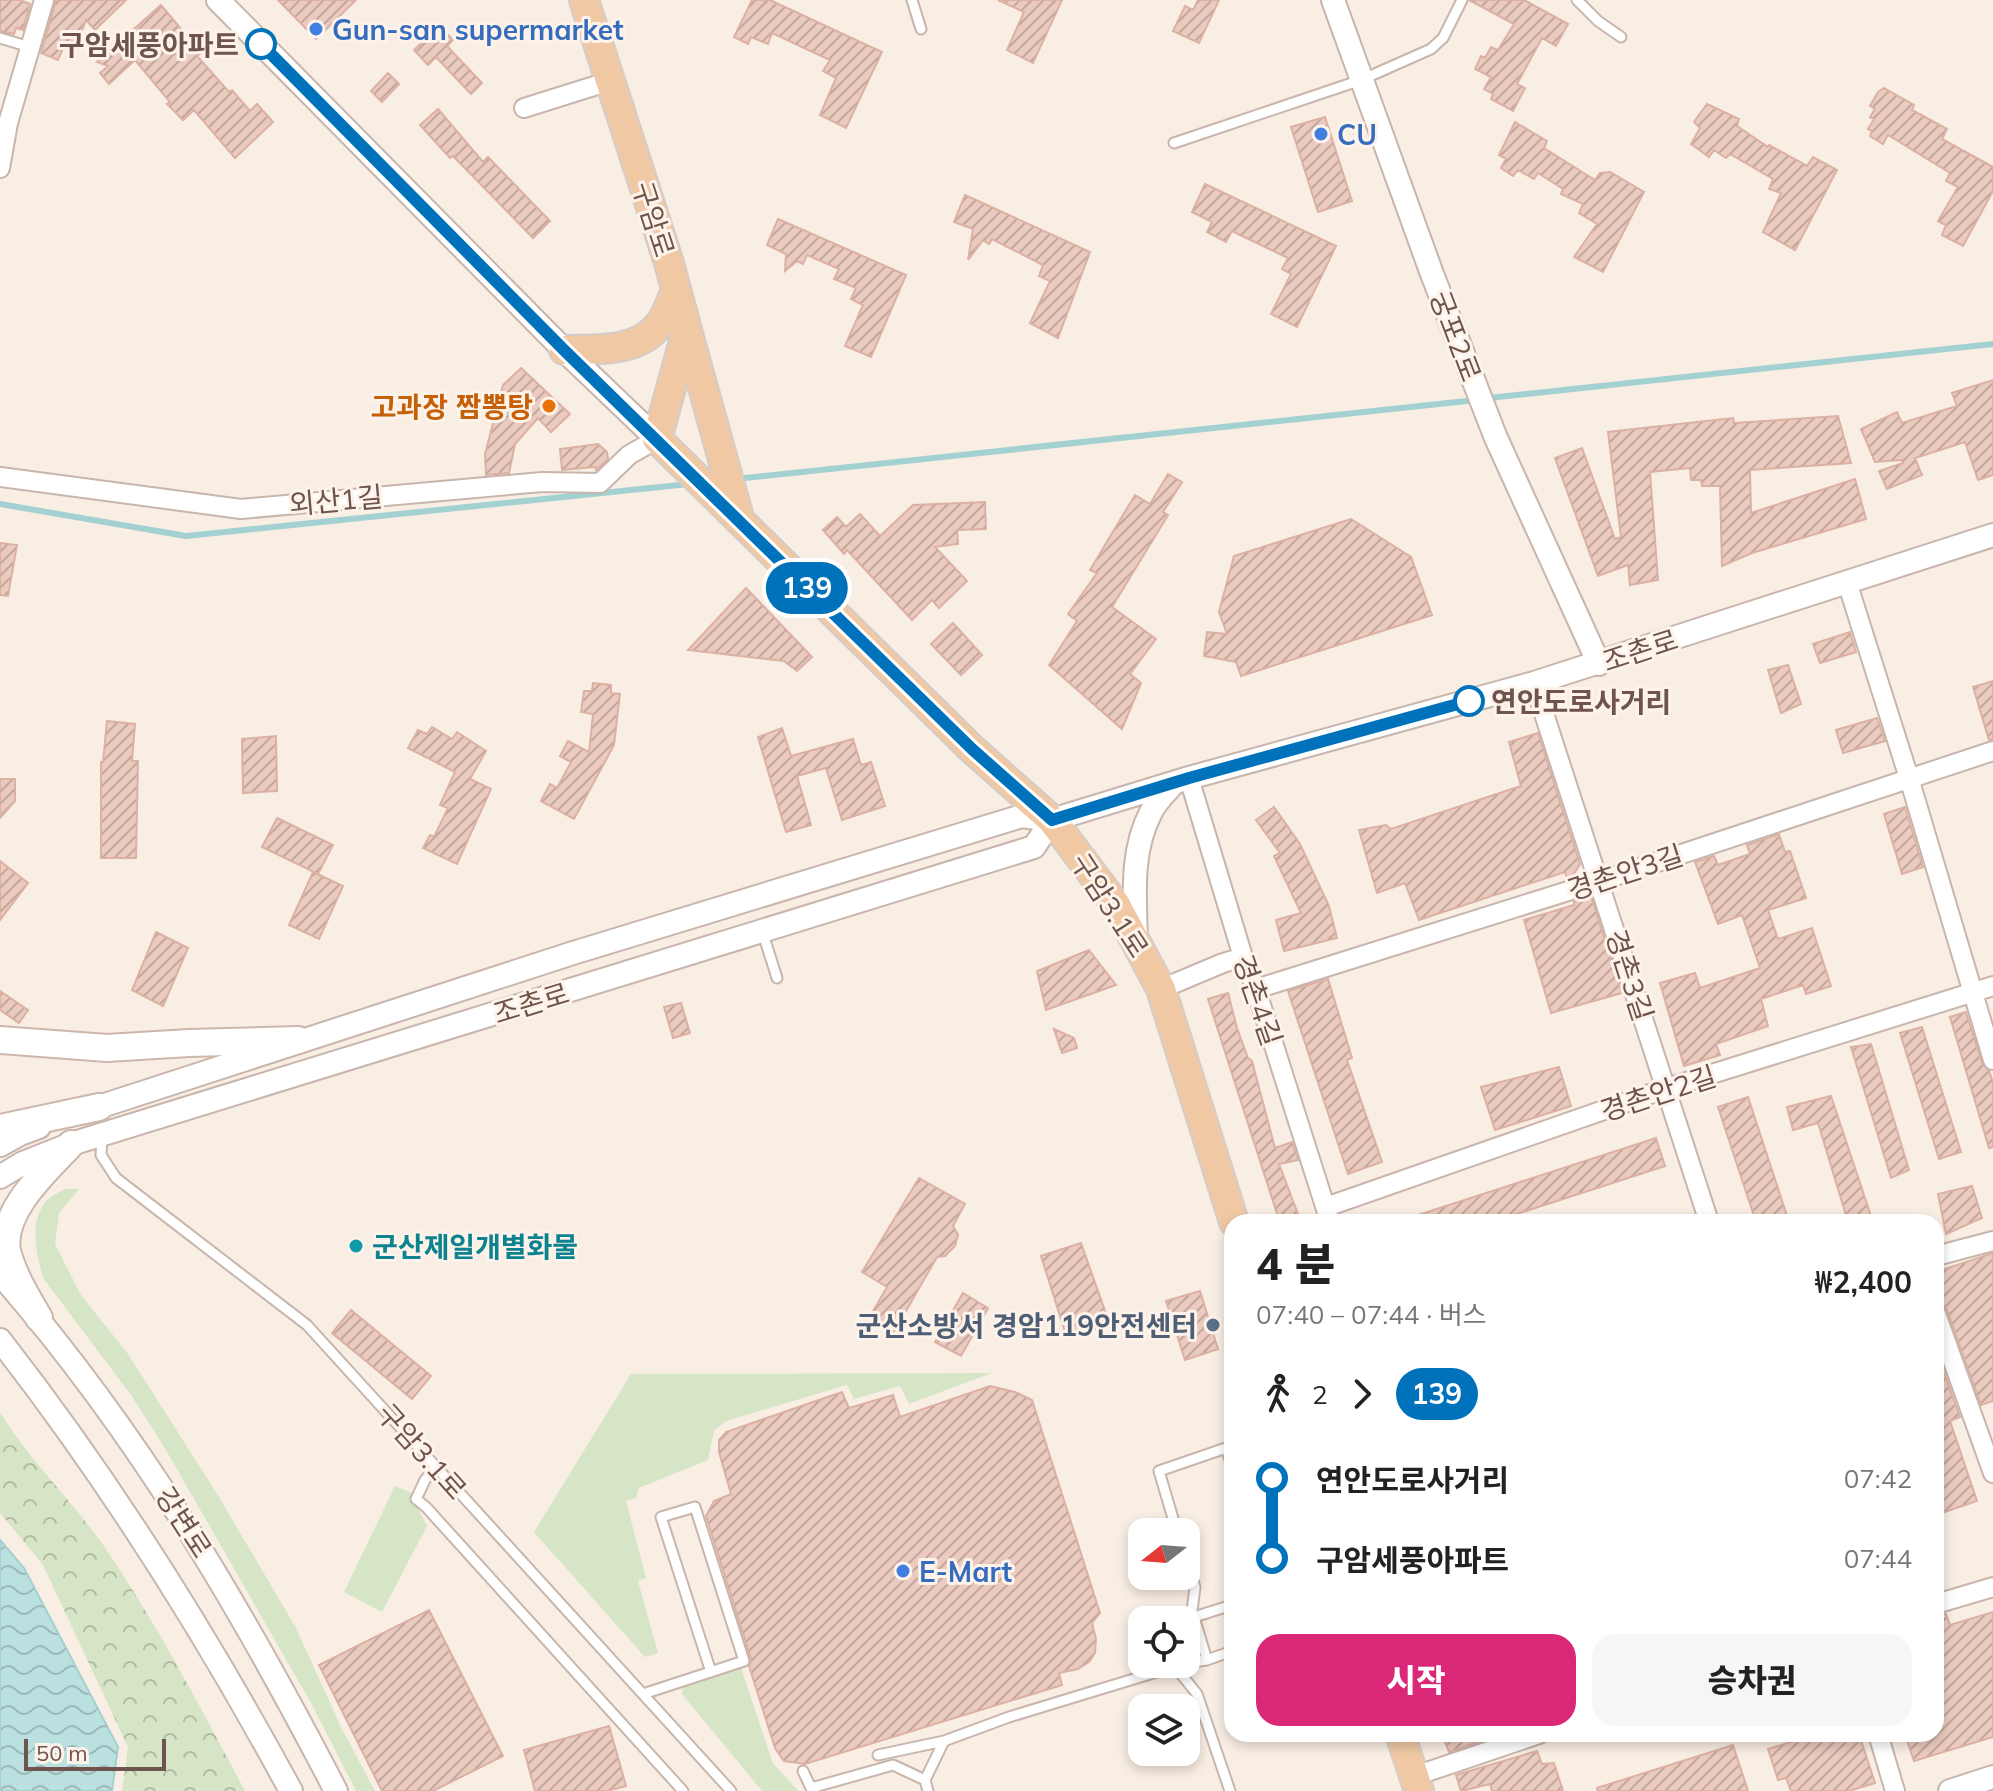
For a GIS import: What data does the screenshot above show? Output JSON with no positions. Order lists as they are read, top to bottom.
{
  "streets": {
    "main road": ["구암로", "구암3.1로"],
    "street": [
      "궁포2로",
      "외산1길",
      "조촌로",
      "경촌안3길",
      "경촌3길",
      "경촌4길",
      "경촌안2길",
      "강변로"
    ]
  },
  "crossings": [
    ["구암로", "구암3.1로"],
    ["궁포2로", "조촌로"],
    ["외산1길", "구암3.1로"],
    ["조촌로", "구암3.1로"],
    ["조촌로", "경촌3길"],
    ["조촌로", "경촌4길"],
    ["경촌안3길", "경촌3길"],
    ["경촌안3길", "경촌4길"],
    ["경촌3길", "경촌안2길"]
  ],
  "places": [
    "Gun-san supermarket",
    "구암세풍아파트",
    "CU",
    "고과장 짬뽕탕",
    "연안도로사거리",
    "군산제일개별화물",
    "군산소방서 경암119안전센터",
    "E-Mart"
  ],
  "lines": ["bus line 139"],
  "scale_bar": "50 m",
  "north": "left",
  "page": {
    "on_map": "139",
    "heading": ["4 분", "07:40 – 07:44 · 버스", "₩2,400"],
    "legs": ["2", "139"],
    "list": [
      {
        "name": "연안도로사거리",
        "value": "07:42"
      },
      {
        "name": "구암세풍아파트",
        "value": "07:44"
      }
    ],
    "buttons": ["시작", "승차권"],
    "scale": "50 m"
  }
}
